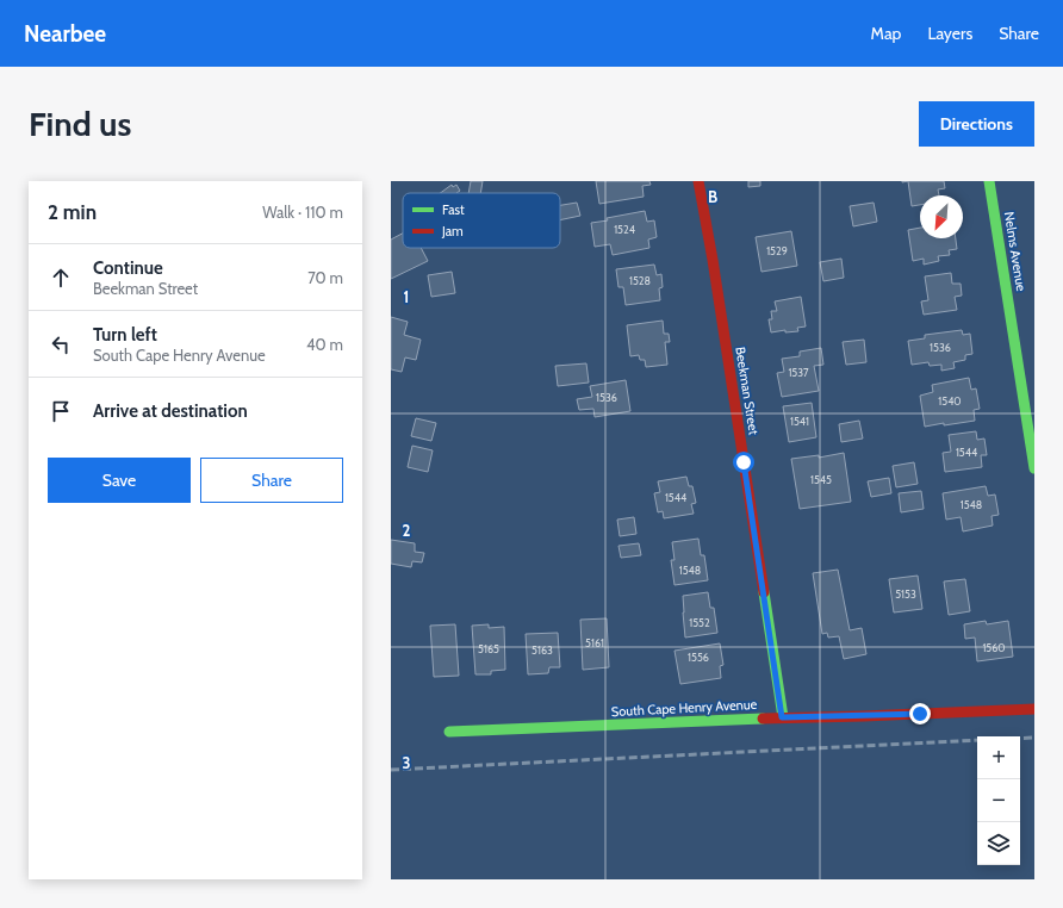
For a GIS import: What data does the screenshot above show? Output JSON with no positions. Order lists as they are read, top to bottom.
{
  "streets": {
    "street": ["Nelms Avenue", "Beekman Street", "South Cape Henry Avenue"]
  },
  "crossings": [
    ["Beekman Street", "South Cape Henry Avenue"]
  ],
  "house_numbers": [
    "1524",
    "1529",
    "1528",
    "1536",
    "1537",
    "1536",
    "1540",
    "1541",
    "1544",
    "1545",
    "1544",
    "1548",
    "1548",
    "5153",
    "1552",
    "5161",
    "1560",
    "5165",
    "5163",
    "1556"
  ],
  "legend": ["Fast", "Jam"],
  "north": "bottom left",
  "page": {
    "header": "Nearbee",
    "nav": ["Map", "Layers", "Share"],
    "buttons": [
      "Directions",
      ["Save", "Share"]
    ],
    "title": "Find us",
    "heading": ["2 min", "Walk · 110 m"],
    "list": [
      ["Continue", "Beekman Street", "70 m"],
      ["Turn left", "South Cape Henry Avenue", "40 m"],
      "Arrive at destination"
    ],
    "map_buttons": ["+", "−"]
  },
  "grid": {
    "columns": ["B"],
    "rows": ["1", "2", "3"]
  }
}
